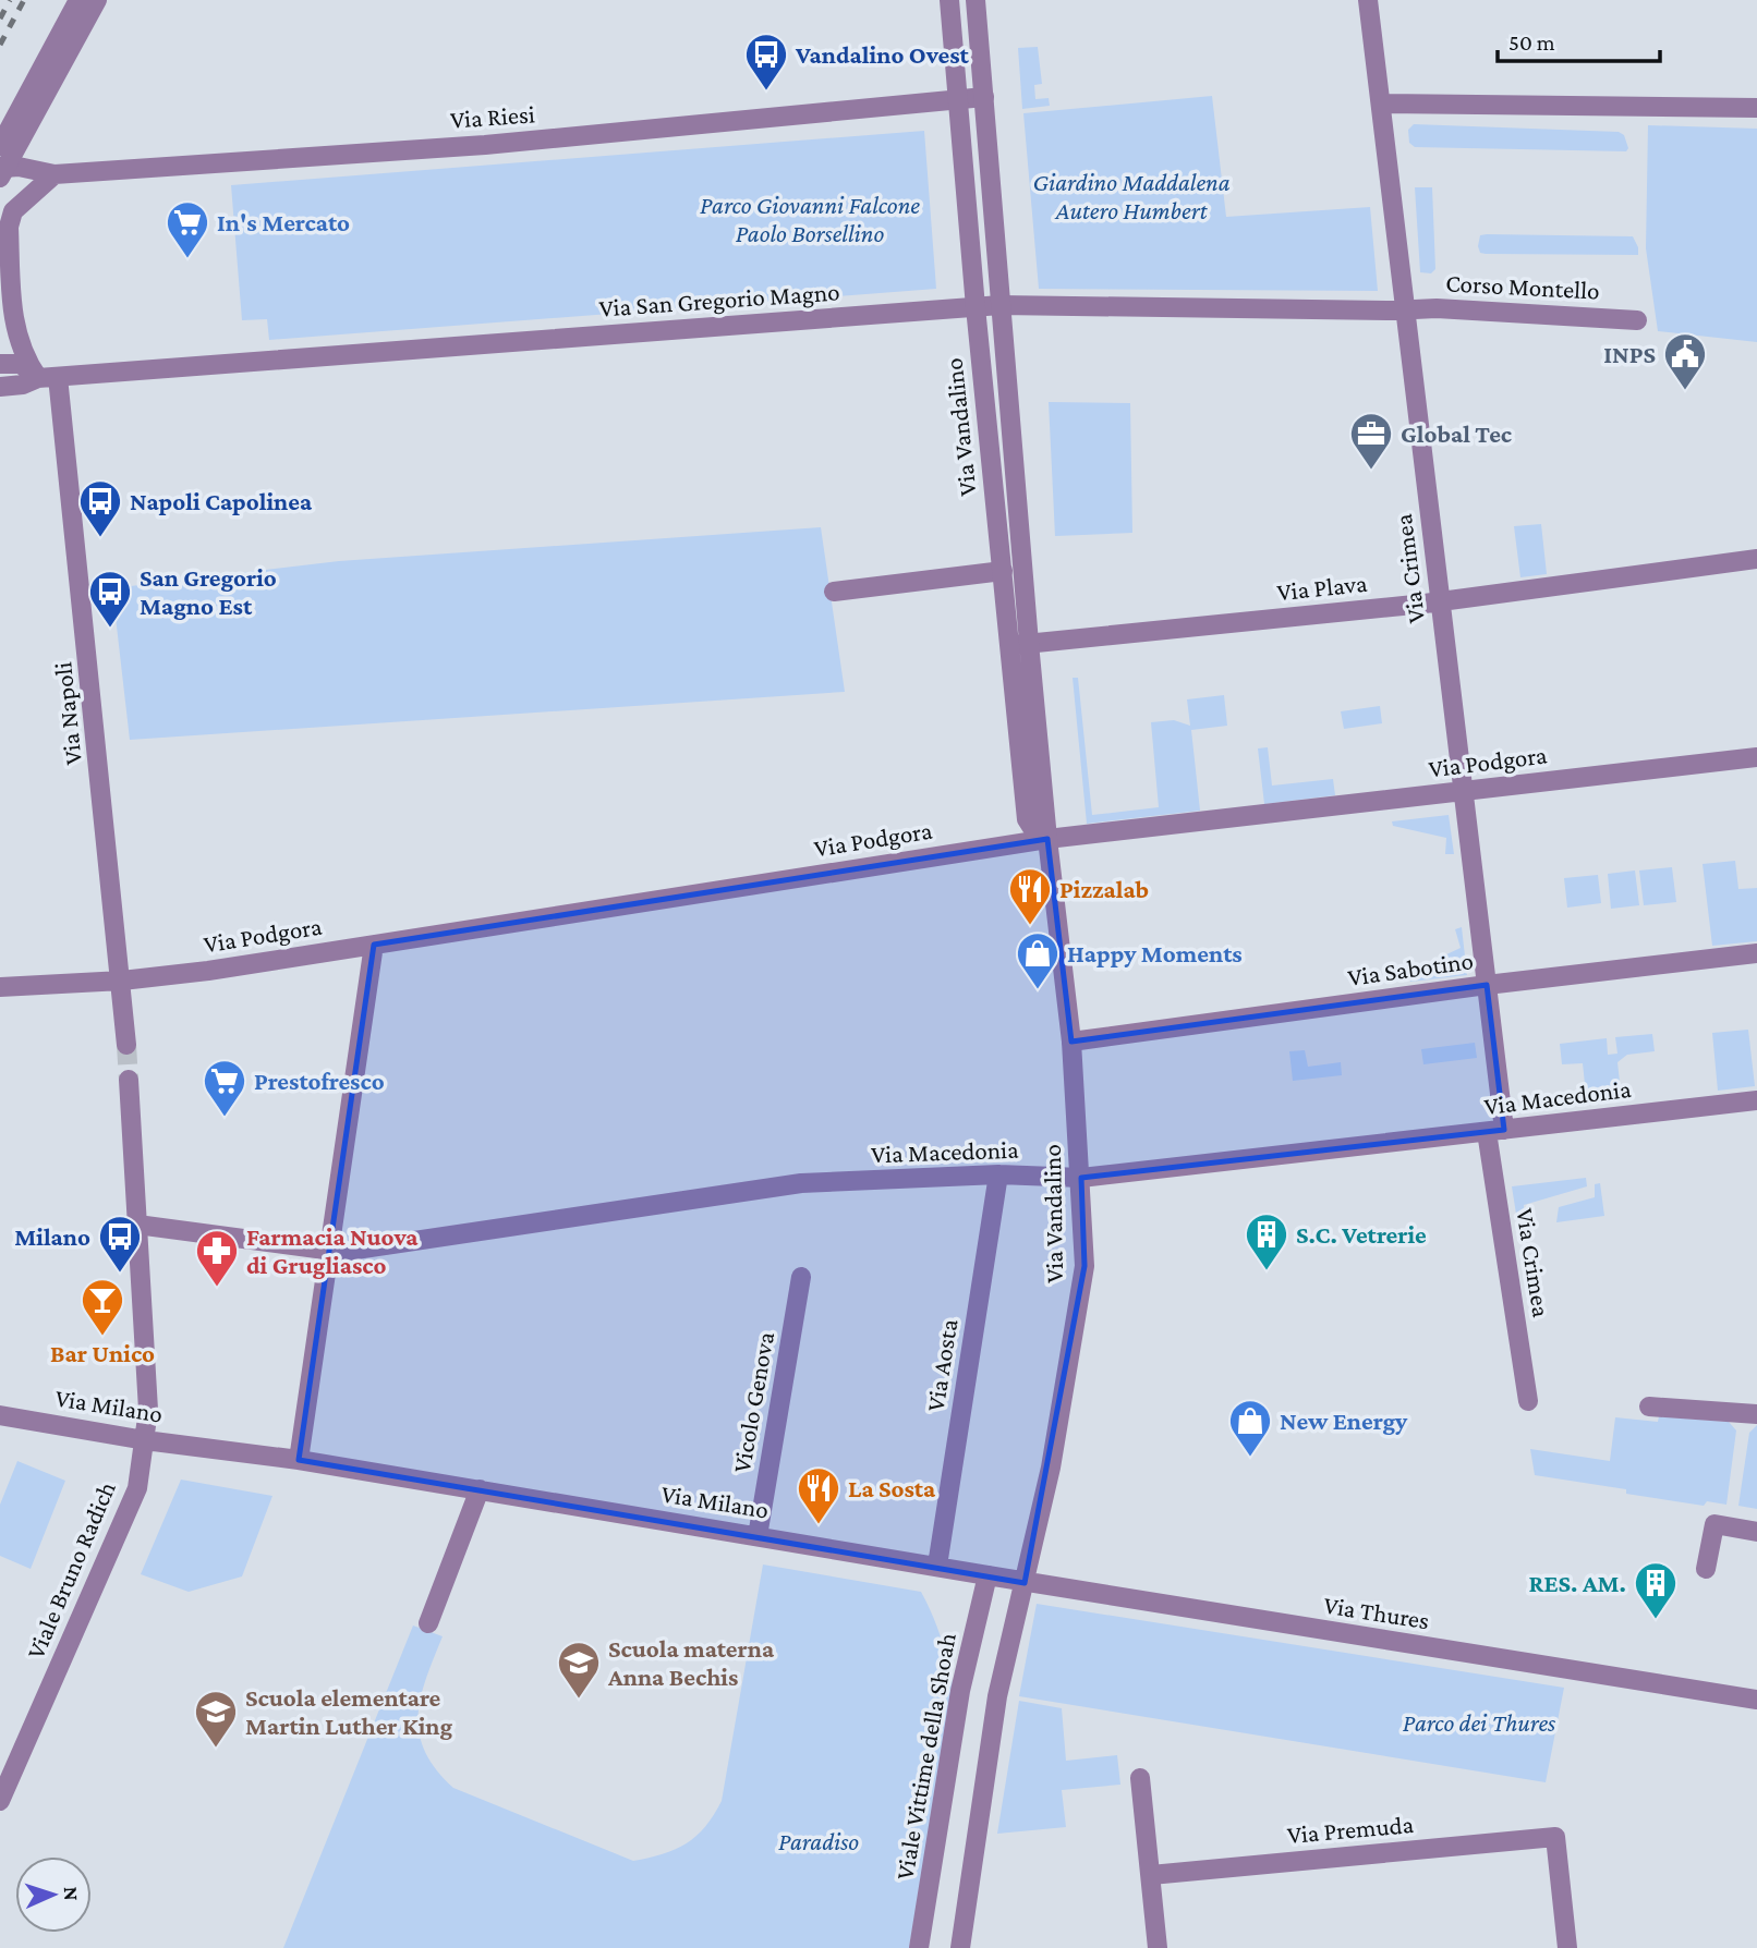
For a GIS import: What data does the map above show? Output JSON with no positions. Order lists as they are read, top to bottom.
{
  "streets": {
    "street": [
      "Via Riesi",
      "Corso Montello",
      "Via San Gregorio Magno",
      "Via Vandalino",
      "Via Crimea",
      "Via Plava",
      "Via Napoli",
      "Via Podgora",
      "Via Sabotino",
      "Via Macedonia",
      "Via Aosta",
      "Vicolo Genova",
      "Via Milano",
      "Viale Bruno Radich",
      "Via Thures",
      "Viale Vittime della Shoah",
      "Via Premuda"
    ]
  },
  "crossings": [
    ["Via Riesi", "Via Vandalino"],
    ["Corso Montello", "Via San Gregorio Magno"],
    ["Corso Montello", "Via Crimea"],
    ["Via San Gregorio Magno", "Via Vandalino"],
    ["Via San Gregorio Magno", "Via Crimea"],
    ["Via San Gregorio Magno", "Via Napoli"],
    ["Via Vandalino", "Via Plava"],
    ["Via Vandalino", "Via Podgora"],
    ["Via Vandalino", "Via Sabotino"],
    ["Via Vandalino", "Via Macedonia"],
    ["Via Vandalino", "Via Thures"],
    ["Via Crimea", "Via Plava"],
    ["Via Crimea", "Via Podgora"],
    ["Via Crimea", "Via Sabotino"],
    ["Via Crimea", "Via Macedonia"],
    ["Via Napoli", "Via Podgora"],
    ["Via Macedonia", "Via Aosta"],
    ["Via Aosta", "Via Milano"],
    ["Vicolo Genova", "Via Milano"],
    ["Via Milano", "Viale Bruno Radich"],
    ["Via Milano", "Via Thures"],
    ["Via Milano", "Viale Vittime della Shoah"],
    ["Via Thures", "Viale Vittime della Shoah"]
  ],
  "parks": [
    "Giardino Maddalena Autero Humbert",
    "Parco Giovanni Falcone Paolo Borsellino",
    "Parco dei Thures",
    "Paradiso"
  ],
  "places": {
    "bus stop": [
      "Vandalino Ovest",
      "Napoli Capolinea",
      "San Gregorio Magno Est",
      "Milano"
    ],
    "supermarket": ["In's Mercato", "Prestofresco"],
    "public building": ["INPS"],
    "office": ["Global Tec"],
    "restaurant": ["Pizzalab", "La Sosta"],
    "shop": ["Happy Moments", "New Energy"],
    "building": ["S.C. Vetrerie", "RES. AM."],
    "pharmacy": ["Farmacia Nuova di Grugliasco"],
    "bar": ["Bar Unico"],
    "school or university": ["Scuola materna Anna Bechis", "Scuola elementare Martin Luther King"]
  },
  "scale_bar": "50 m",
  "north": "right"
}
